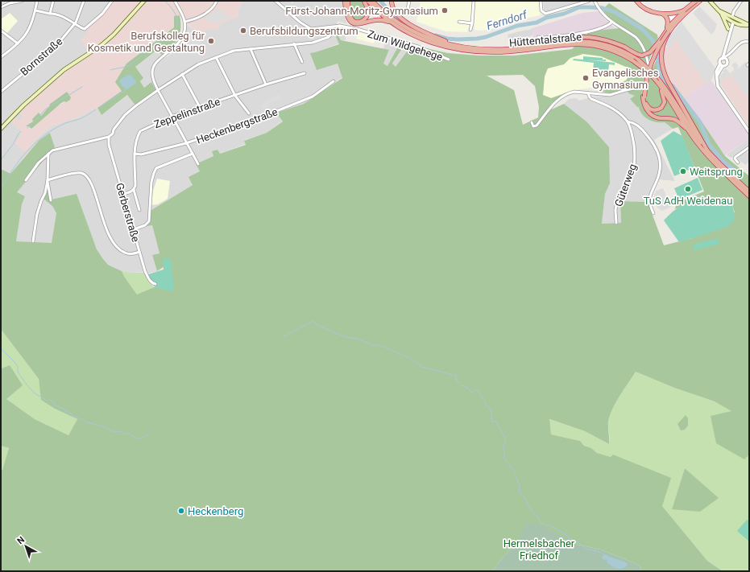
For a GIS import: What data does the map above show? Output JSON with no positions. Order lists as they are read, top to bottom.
{
  "streets": {
    "highway": ["Hüttentalstraße"],
    "street": [
      "Zum Wildgehege",
      "Bornstraße",
      "Zeppelinstraße",
      "Heckenbergstraße",
      "Güterweg",
      "Gerberstraße"
    ]
  },
  "crossings": [
    ["Zeppelinstraße", "Heckenbergstraße"]
  ],
  "water": ["Ferndorf"],
  "parks": ["Hermelsbacher Friedhof"],
  "places": [
    "Fürst-Johann-Moritz-Gymnasium",
    "Berufsbildungszentrum",
    "Berufskolleg für Kosmetik und Gestaltung",
    "Evangelisches Gymnasium",
    "Weitsprung",
    "TuS AdH Weidenau",
    "Heckenberg"
  ],
  "north": "top left"
}
